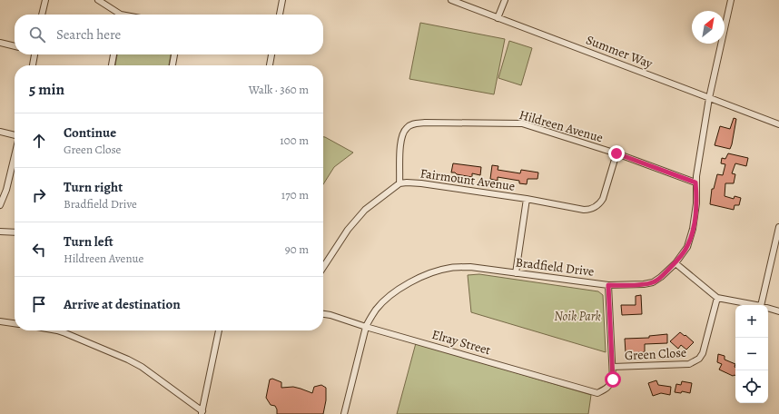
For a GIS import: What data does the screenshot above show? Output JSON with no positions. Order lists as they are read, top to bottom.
{
  "streets": {
    "street": [
      "Summer Way",
      "Hildreen Avenue",
      "Fairmount Avenue",
      "Bradfield Drive",
      "Elray Street",
      "Green Close"
    ]
  },
  "crossings": [
    ["Summer Way", "Bradfield Drive"],
    ["Hildreen Avenue", "Fairmount Avenue"],
    ["Hildreen Avenue", "Bradfield Drive"],
    ["Bradfield Drive", "Elray Street"],
    ["Bradfield Drive", "Green Close"],
    ["Elray Street", "Green Close"]
  ],
  "parks": ["Noik Park"],
  "north": "top right",
  "page": {
    "search": "Search here",
    "heading": ["5 min", "Walk · 360 m"],
    "list": [
      ["Continue", "Green Close", "100 m"],
      ["Turn right", "Bradfield Drive", "170 m"],
      ["Turn left", "Hildreen Avenue", "90 m"],
      "Arrive at destination"
    ],
    "map_buttons": ["+", "−"]
  }
}
